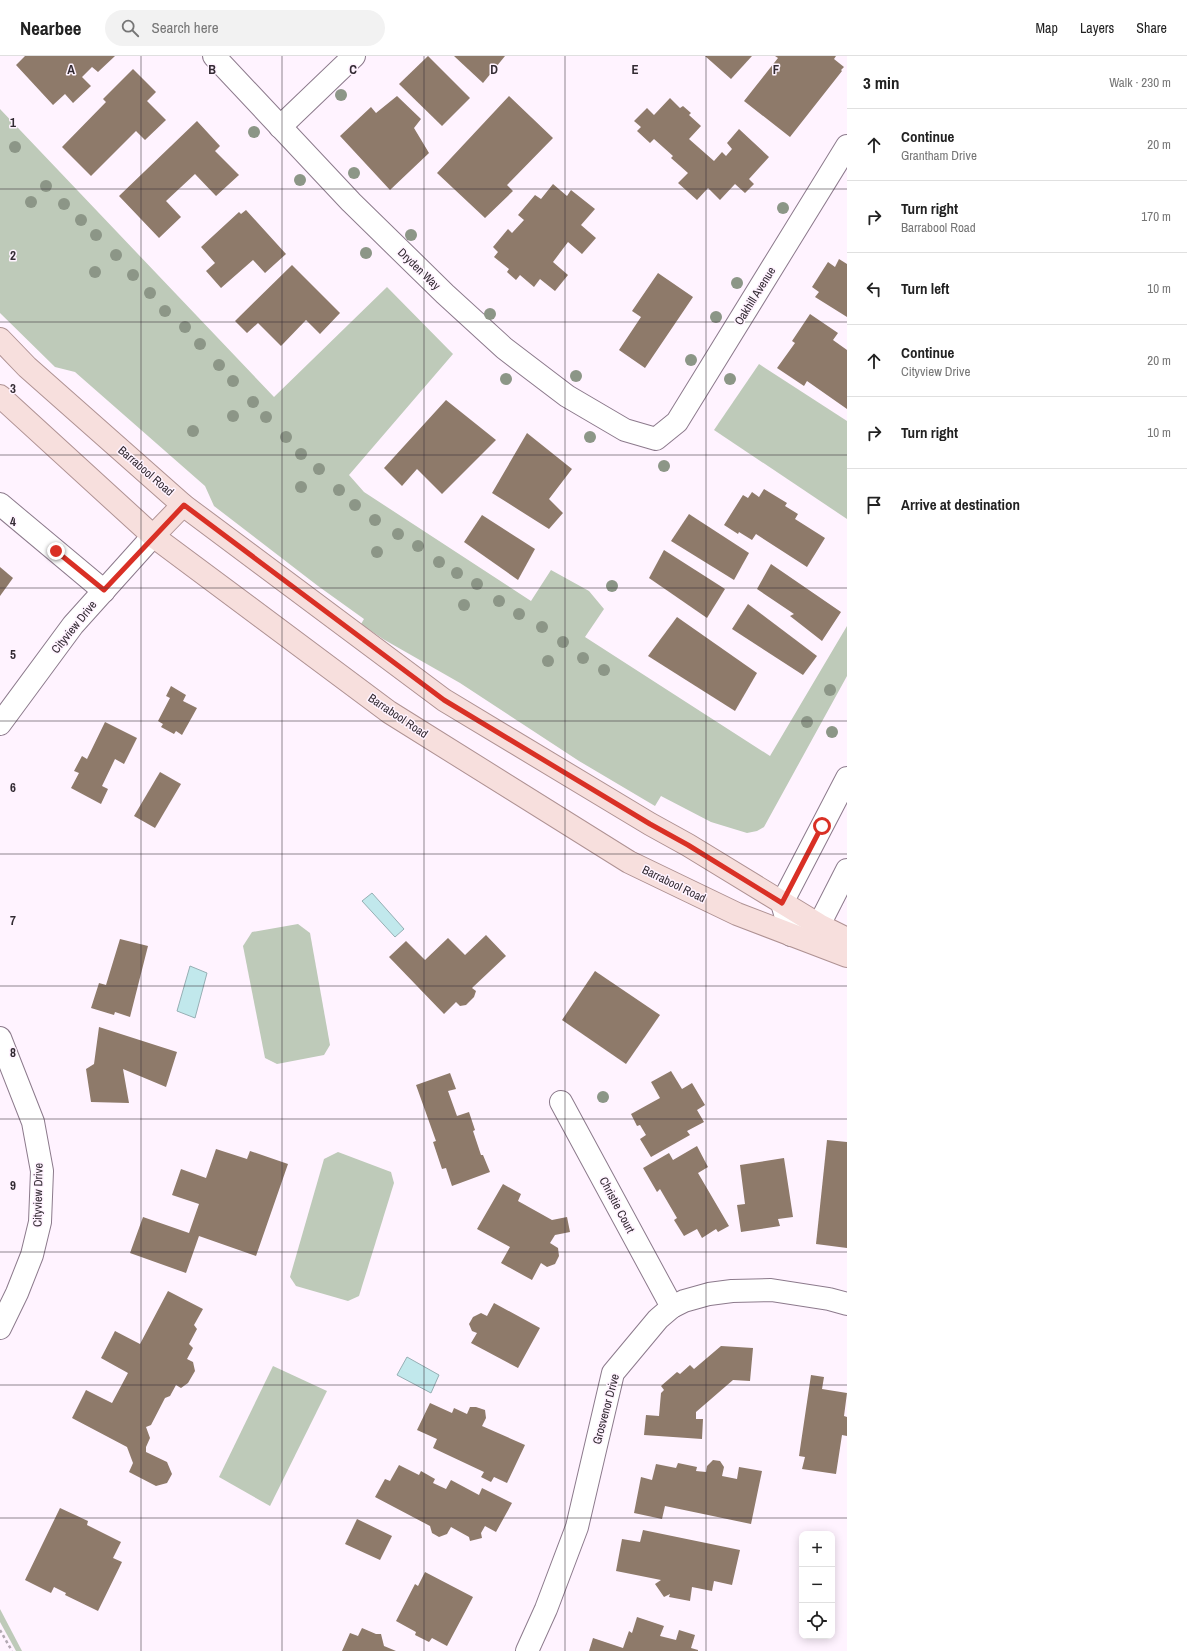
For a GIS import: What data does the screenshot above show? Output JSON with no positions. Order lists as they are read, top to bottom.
{
  "streets": {
    "main road": ["Barrabool Road"],
    "street": [
      "Dryden Way",
      "Oakhill Avenue",
      "Cityview Drive",
      "Christie Court",
      "Grosvenor Drive"
    ]
  },
  "crossings": [
    ["Dryden Way", "Oakhill Avenue"],
    ["Barrabool Road", "Cityview Drive"],
    ["Christie Court", "Grosvenor Drive"]
  ],
  "page": {
    "header": "Nearbee",
    "search": "Search here",
    "nav": ["Map", "Layers", "Share"],
    "heading": ["3 min", "Walk · 230 m"],
    "list": [
      ["Continue", "Grantham Drive", "20 m"],
      ["Turn right", "Barrabool Road", "170 m"],
      ["Turn left", "10 m"],
      ["Continue", "Cityview Drive", "20 m"],
      ["Turn right", "10 m"],
      "Arrive at destination"
    ],
    "map_buttons": ["+", "−"]
  },
  "grid": {
    "columns": [
      "A",
      "B",
      "C",
      "D",
      "E",
      "F"
    ],
    "rows": [
      "1",
      "2",
      "3",
      "4",
      "5",
      "6",
      "7",
      "8",
      "9"
    ]
  }
}
